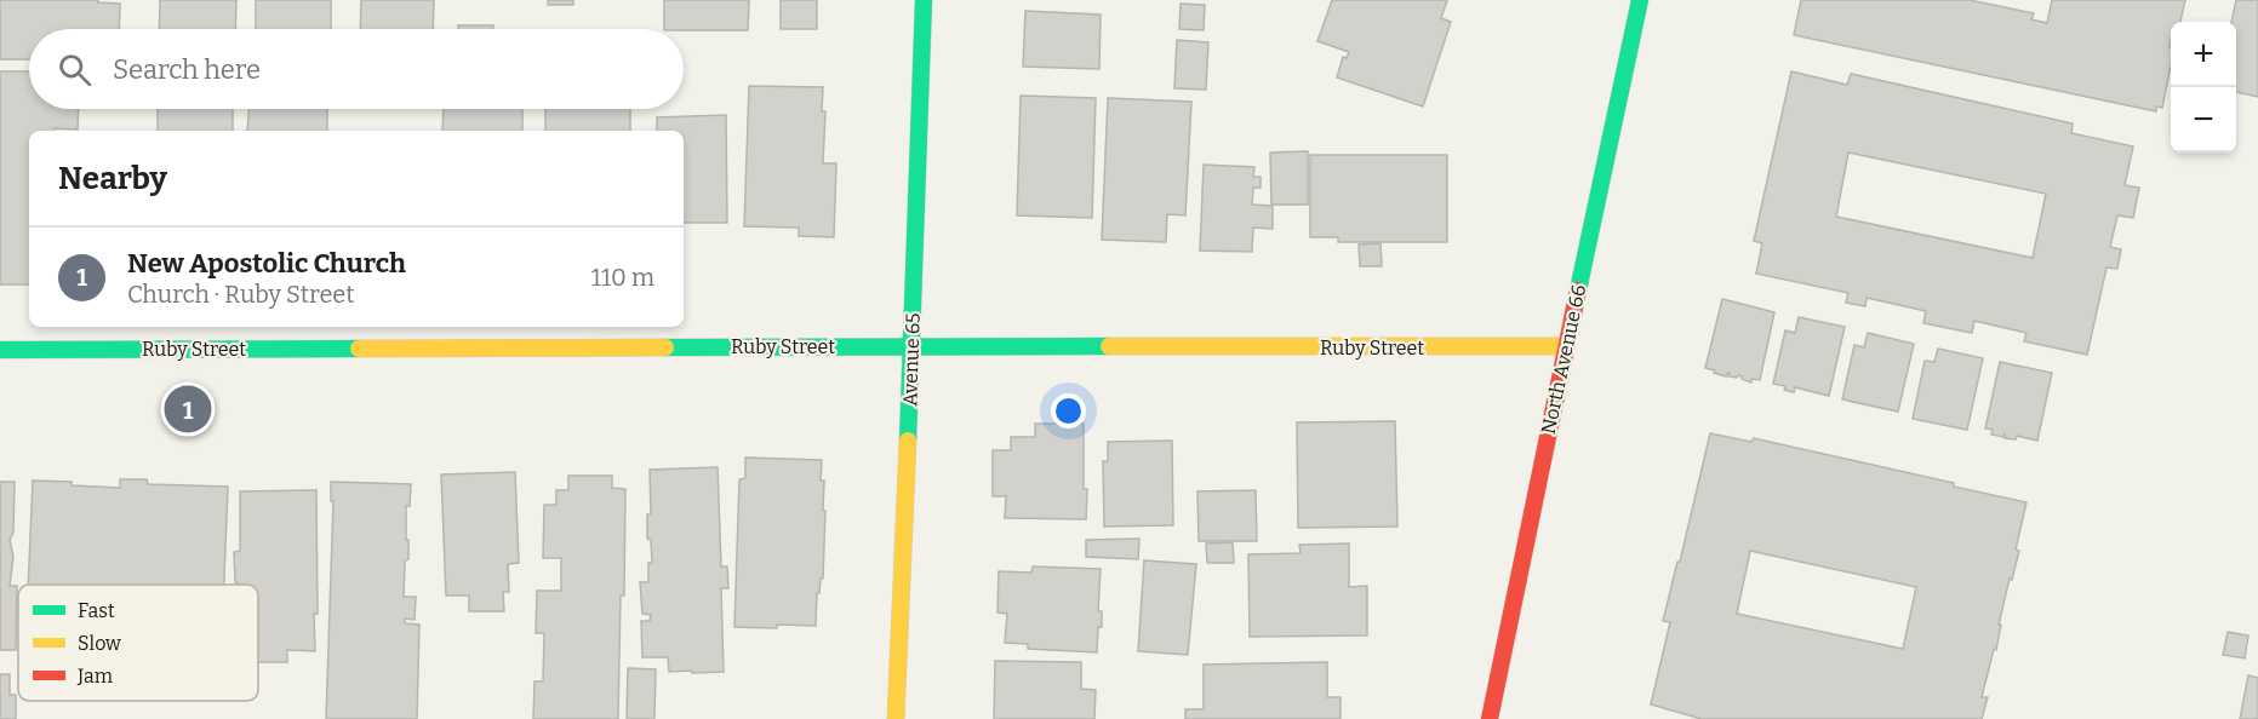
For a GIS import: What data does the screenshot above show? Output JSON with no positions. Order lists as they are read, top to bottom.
{
  "streets": {
    "street": ["Ruby Street", "Avenue 65", "North Avenue 66"]
  },
  "crossings": [
    ["Ruby Street", "Avenue 65"],
    ["Ruby Street", "North Avenue 66"]
  ],
  "legend": ["Fast", "Slow", "Jam"],
  "page": {
    "map_buttons": ["+", "−"],
    "search": "Search here",
    "heading": "Nearby",
    "list": [
      {
        "mark": "1",
        "name": "New Apostolic Church",
        "note": "Church · Ruby Street",
        "value": "110 m"
      }
    ],
    "pins": "1"
  }
}
